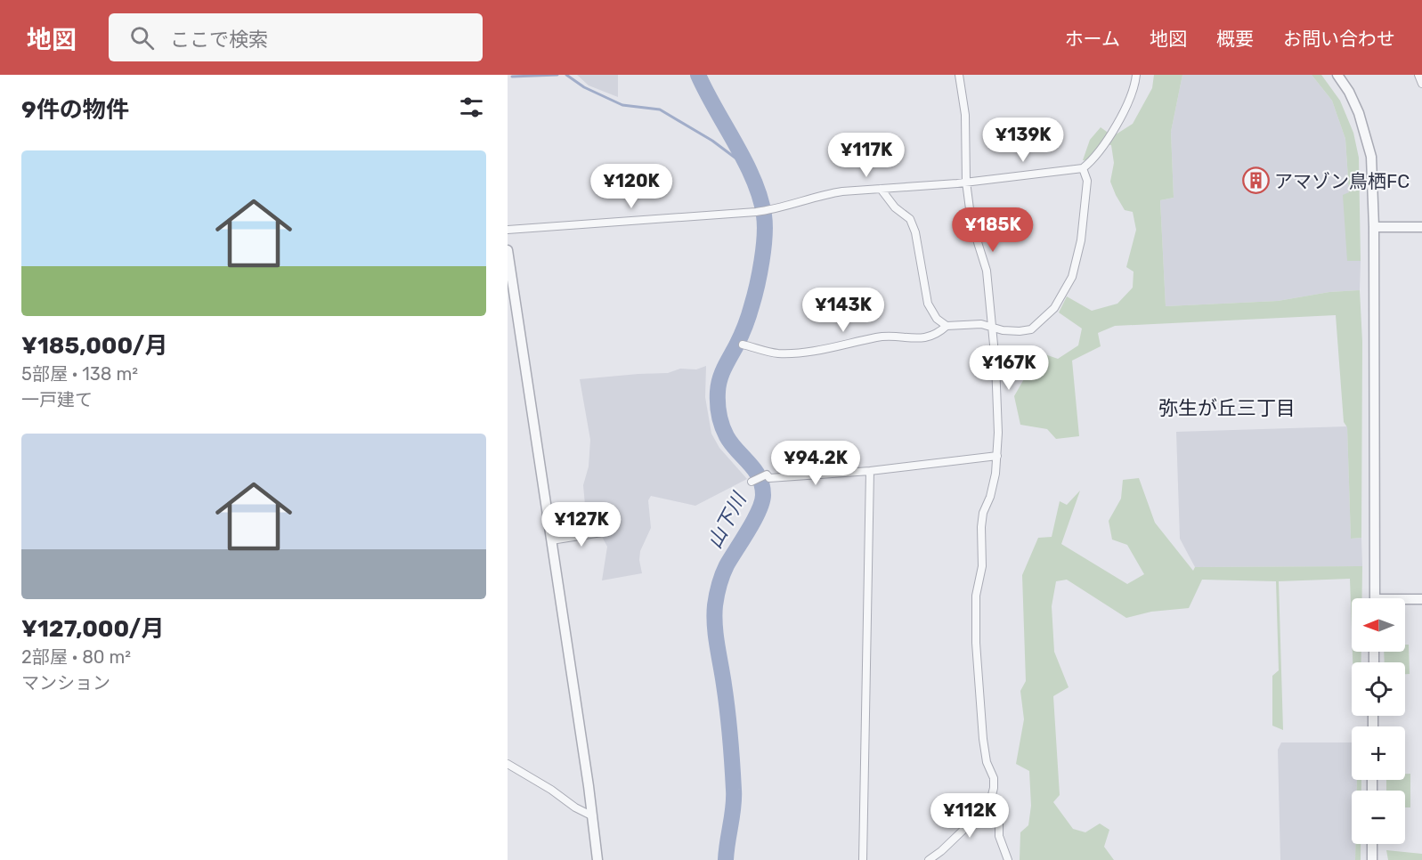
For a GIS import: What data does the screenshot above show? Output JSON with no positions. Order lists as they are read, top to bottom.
{
  "districts": ["弥生が丘三丁目"],
  "water": ["山下川"],
  "places": {
    "building": ["アマゾン鳥栖FC"]
  },
  "north": "left",
  "page": {
    "header": "地図",
    "search": "ここで検索",
    "nav": [
      "ホーム",
      "地図",
      "概要",
      "お問い合わせ"
    ],
    "heading": "9件の物件",
    "price": [
      "¥139K",
      "¥117K",
      "¥120K",
      "¥185K",
      "¥143K",
      "¥167K",
      "¥94.2K",
      "¥127K",
      "¥112K"
    ],
    "list": [
      {
        "name": "¥185,000/月",
        "note": "5部屋 · 138 m² · 一戸建て"
      },
      {
        "name": "¥127,000/月",
        "note": "2部屋 · 80 m² · マンション"
      }
    ],
    "map_buttons": ["+", "−"]
  }
}
